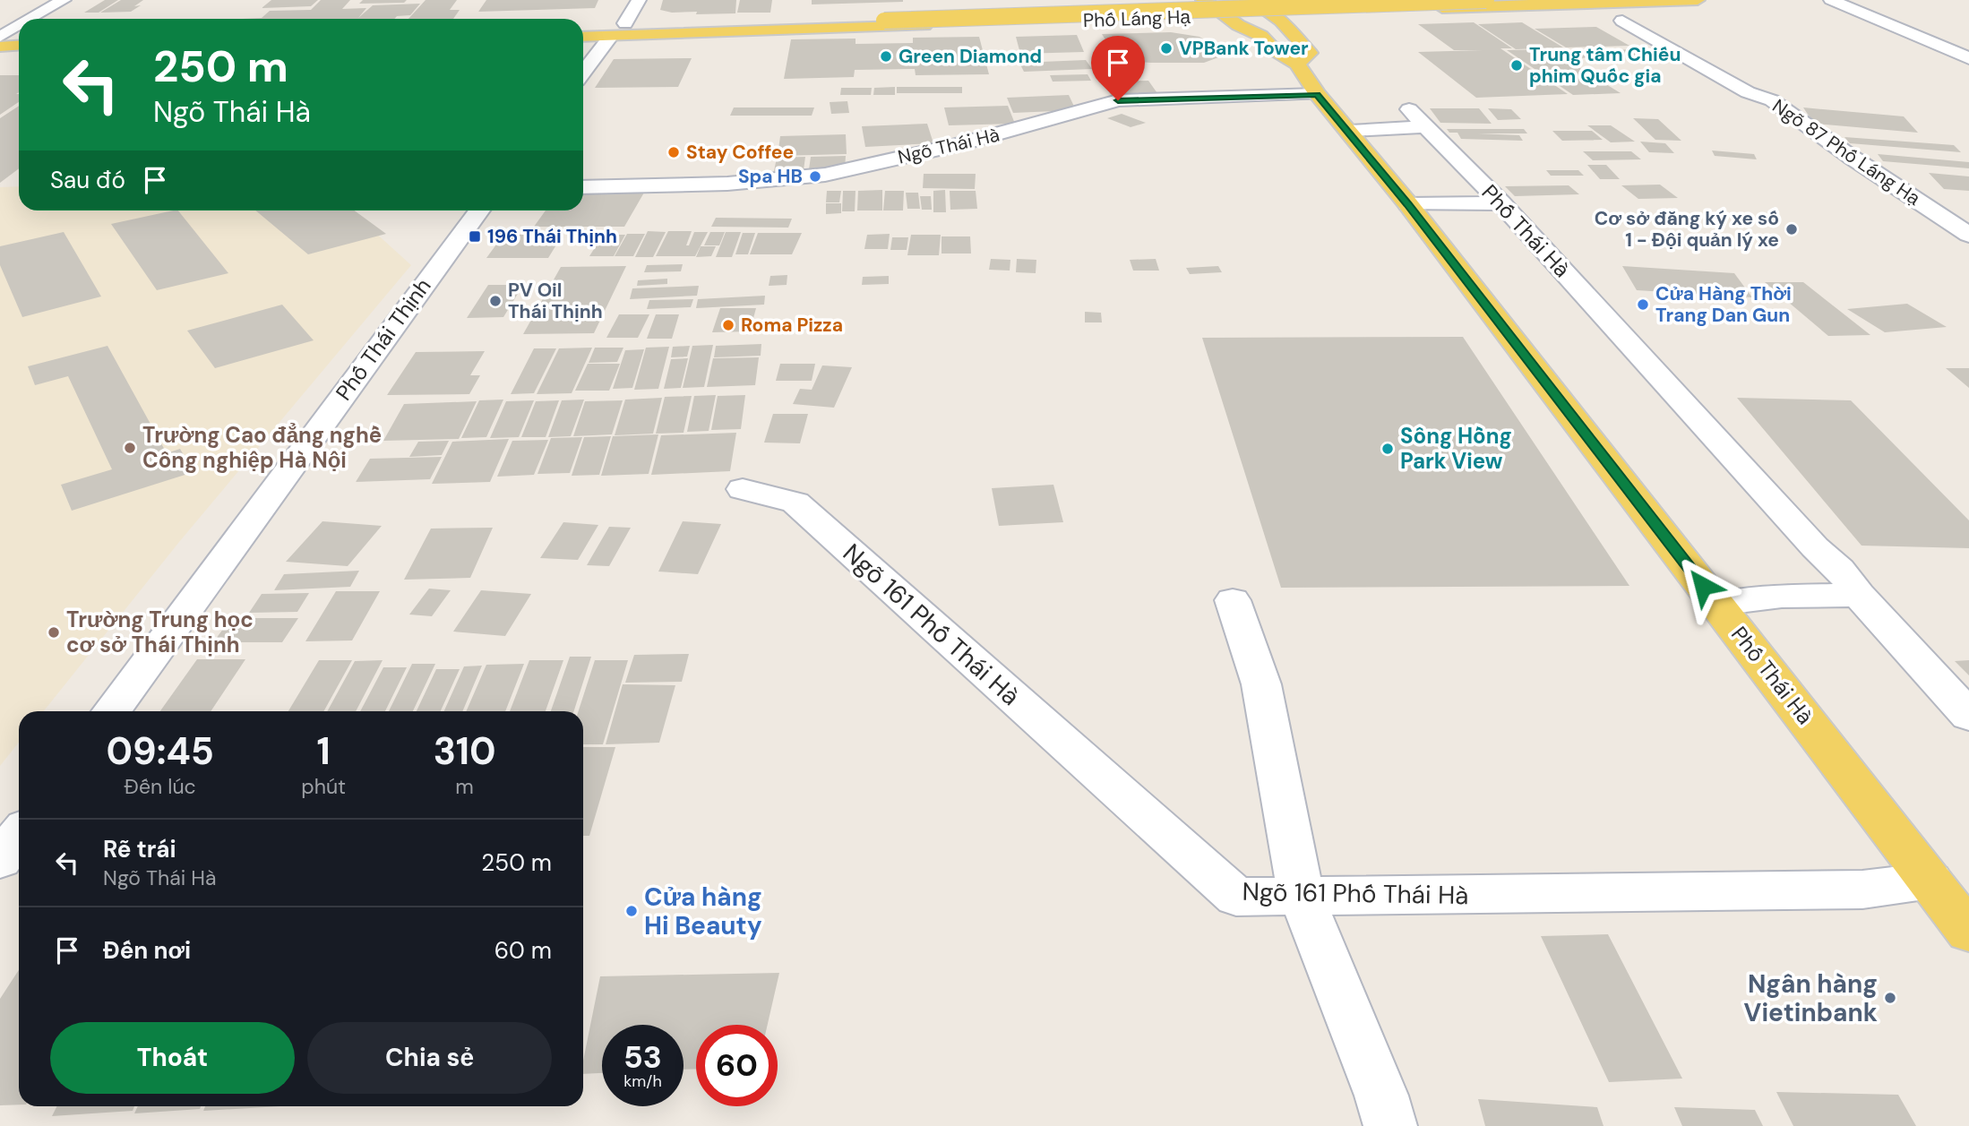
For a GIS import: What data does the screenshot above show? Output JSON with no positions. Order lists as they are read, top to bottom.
{
  "streets": {
    "main road": ["Phố Láng Hạ", "Phố Thái Hà"],
    "street": [
      "Ngõ Thái Hà",
      "Ngõ 87 Phố Láng Hạ",
      "Phố Thái Thịnh",
      "Ngõ 161 Phố Thái Hà"
    ]
  },
  "crossings": [
    ["Phố Láng Hạ", "Phố Thái Hà"],
    ["Ngõ Thái Hà", "Phố Thái Hà"],
    ["Phố Thái Hà", "Ngõ 161 Phố Thái Hà"]
  ],
  "places": {
    "other": [
      "VPBank Tower",
      "Green Diamond",
      "Trung tâm Chiếu phim Quốc gia",
      "Stay Coffee",
      "Spa HB",
      "Cơ sở đăng ký xe số 1 - Đội quản lý xe",
      "PV Oil Thái Thịnh",
      "Cửa Hàng Thời Trang Dan Gun",
      "Roma Pizza",
      "Trường Cao đẳng nghề Công nghiệp Hà Nội",
      "Sông Hồng Park View",
      "Trường Trung học cơ sở Thái Thịnh",
      "Cửa hàng Hi Beauty",
      "Ngân hàng Vietinbank"
    ],
    "transit": ["196 Thái Thịnh"]
  },
  "page": {
    "turn": ["250 m", "Ngõ Thái Hà"],
    "then": "Sau đó",
    "eta": [
      "09:45",
      "Đến lúc",
      "1",
      "phút",
      "310",
      "m"
    ],
    "list": [
      {
        "name": "Rẽ trái",
        "note": "Ngõ Thái Hà",
        "value": "250 m"
      },
      {
        "name": "Đến nơi",
        "value": "60 m"
      }
    ],
    "buttons": ["Thoát", "Chia sẻ"],
    "speed": "53 km/h",
    "limit": "60"
  }
}
